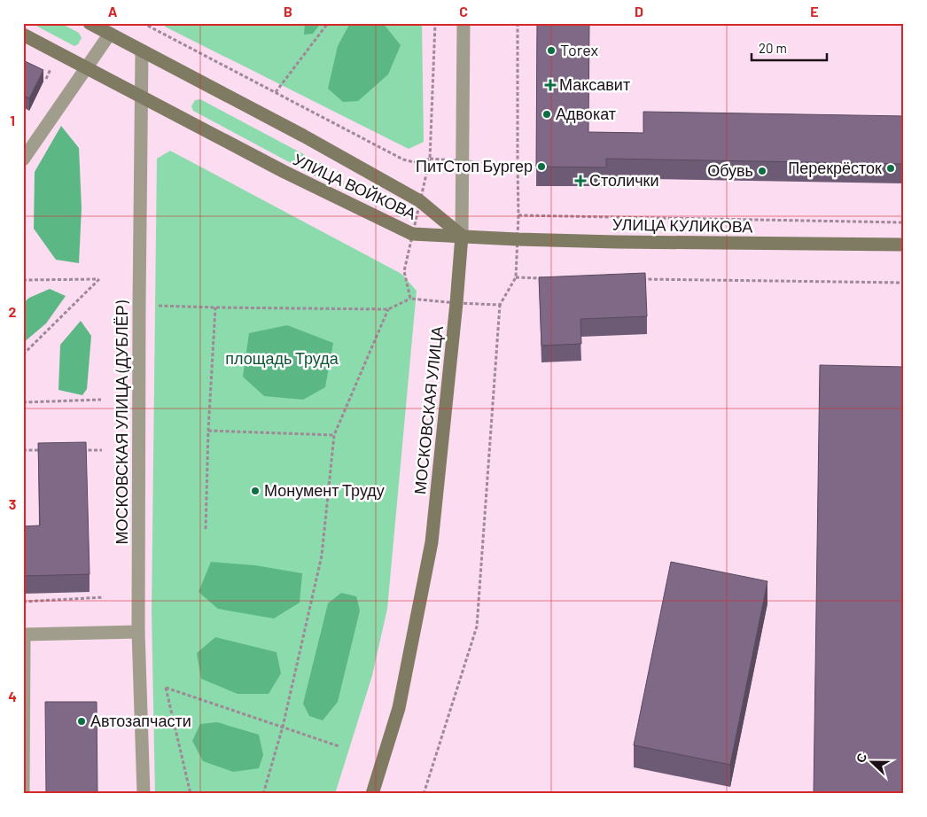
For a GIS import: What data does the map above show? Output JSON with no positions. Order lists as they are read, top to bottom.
{
  "streets": {
    "main road": ["УЛИЦА ВОЙКОВА", "УЛИЦА КУЛИКОВА", "МОСКОВСКАЯ УЛИЦА"],
    "street": ["МОСКОВСКАЯ УЛИЦА (ДУБЛЁР)"]
  },
  "crossings": [
    ["УЛИЦА ВОЙКОВА", "УЛИЦА КУЛИКОВА"],
    ["УЛИЦА ВОЙКОВА", "МОСКОВСКАЯ УЛИЦА"],
    ["УЛИЦА ВОЙКОВА", "МОСКОВСКАЯ УЛИЦА (ДУБЛЁР)"],
    ["УЛИЦА КУЛИКОВА", "МОСКОВСКАЯ УЛИЦА"]
  ],
  "parks": ["площадь Труда"],
  "places": {
    "other": [
      "Torex",
      "Адвокат",
      "ПитСтоп Бургер",
      "Перекрёсток",
      "Обувь",
      "Монумент Труду",
      "Автозапчасти"
    ],
    "health": ["Максавит", "Столички"]
  },
  "scale_bar": "20 m",
  "north": "left",
  "grid": {
    "columns": [
      "A",
      "B",
      "C",
      "D",
      "E"
    ],
    "rows": [
      "1",
      "2",
      "3",
      "4"
    ]
  }
}
